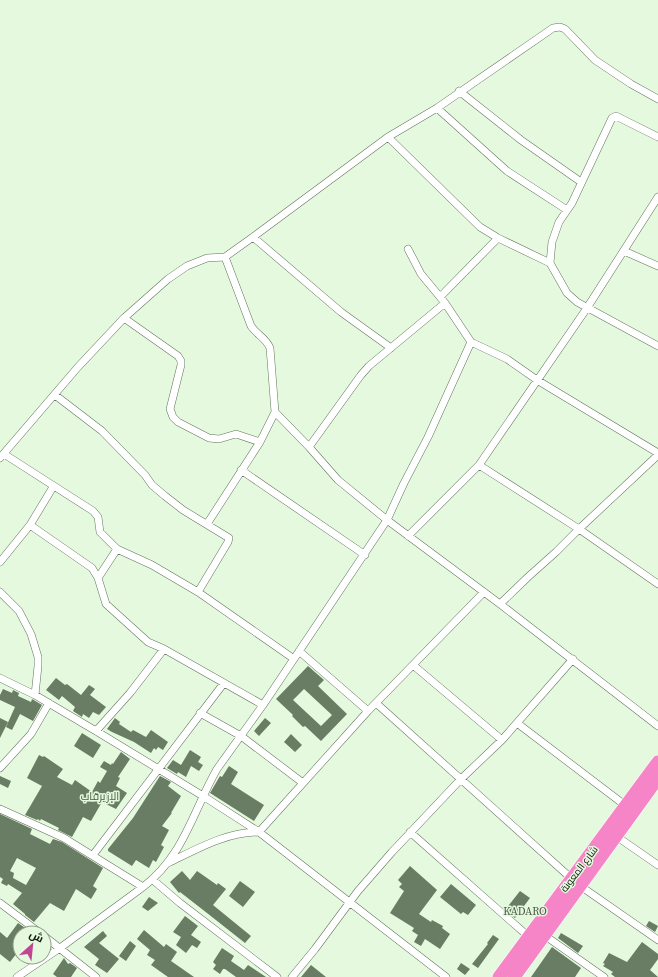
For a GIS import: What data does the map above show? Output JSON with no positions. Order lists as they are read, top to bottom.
{
  "streets": {
    "highway": ["شارع المعونة"]
  },
  "districts": ["الإزيرقاب", "KADARO"],
  "north": "top right"
}
